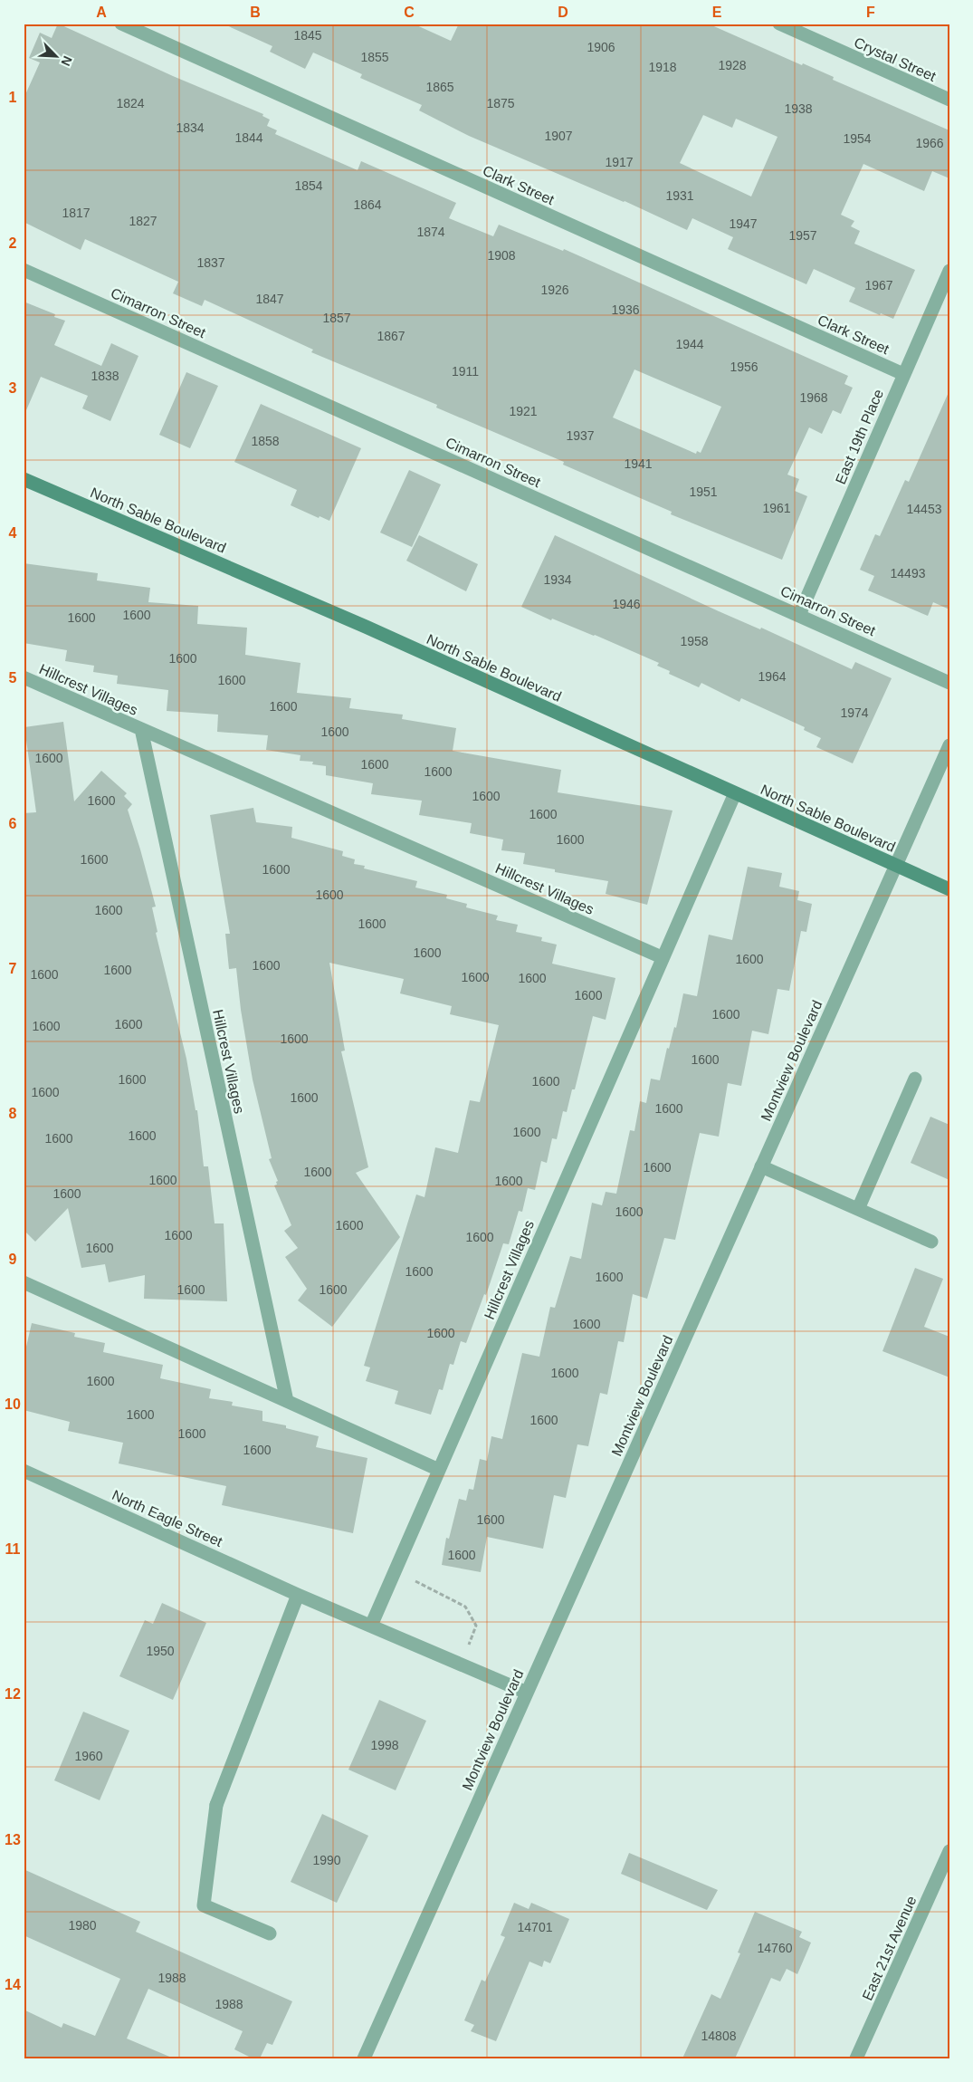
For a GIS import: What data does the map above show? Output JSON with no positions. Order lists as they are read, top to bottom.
{
  "streets": {
    "street": [
      "Crystal Street",
      "Clark Street",
      "Cimarron Street",
      "East 19th Place",
      "North Sable Boulevard",
      "Hillcrest Villages",
      "Montview Boulevard",
      "North Eagle Street",
      "East 21st Avenue"
    ]
  },
  "crossings": [
    ["Clark Street", "East 19th Place"],
    ["Cimarron Street", "East 19th Place"],
    ["North Sable Boulevard", "Hillcrest Villages"],
    ["North Sable Boulevard", "Montview Boulevard"],
    ["Hillcrest Villages", "North Eagle Street"],
    ["Montview Boulevard", "North Eagle Street"]
  ],
  "house_numbers": [
    "1845",
    "1906",
    "1855",
    "1928",
    "1918",
    "1865",
    "1824",
    "1875",
    "1938",
    "1834",
    "1907",
    "1844",
    "1954",
    "1966",
    "1917",
    "1854",
    "1931",
    "1864",
    "1817",
    "1827",
    "1947",
    "1874",
    "1957",
    "1908",
    "1837",
    "1967",
    "1926",
    "1847",
    "1936",
    "1857",
    "1867",
    "1944",
    "1956",
    "1911",
    "1838",
    "1968",
    "1921",
    "1937",
    "1858",
    "1941",
    "1951",
    "1961",
    "14453",
    "14493",
    "1934",
    "1946",
    "1600",
    "1600",
    "1958",
    "1600",
    "1964",
    "1600",
    "1600",
    "1974",
    "1600",
    "1600",
    "1600",
    "1600",
    "1600",
    "1600",
    "1600",
    "1600",
    "1600",
    "1600",
    "1600",
    "1600",
    "1600",
    "1600",
    "1600",
    "1600",
    "1600",
    "1600",
    "1600",
    "1600",
    "1600",
    "1600",
    "1600",
    "1600",
    "1600",
    "1600",
    "1600",
    "1600",
    "1600",
    "1600",
    "1600",
    "1600",
    "1600",
    "1600",
    "1600",
    "1600",
    "1600",
    "1600",
    "1600",
    "1600",
    "1600",
    "1600",
    "1600",
    "1600",
    "1600",
    "1600",
    "1600",
    "1600",
    "1600",
    "1600",
    "1600",
    "1600",
    "1600",
    "1600",
    "1600",
    "1600",
    "1600",
    "1600",
    "1950",
    "1998",
    "1960",
    "1990",
    "1980",
    "14701",
    "14760",
    "1988",
    "1988",
    "14808"
  ],
  "north": "bottom right",
  "grid": {
    "columns": [
      "A",
      "B",
      "C",
      "D",
      "E",
      "F"
    ],
    "rows": [
      "1",
      "2",
      "3",
      "4",
      "5",
      "6",
      "7",
      "8",
      "9",
      "10",
      "11",
      "12",
      "13",
      "14"
    ]
  }
}
